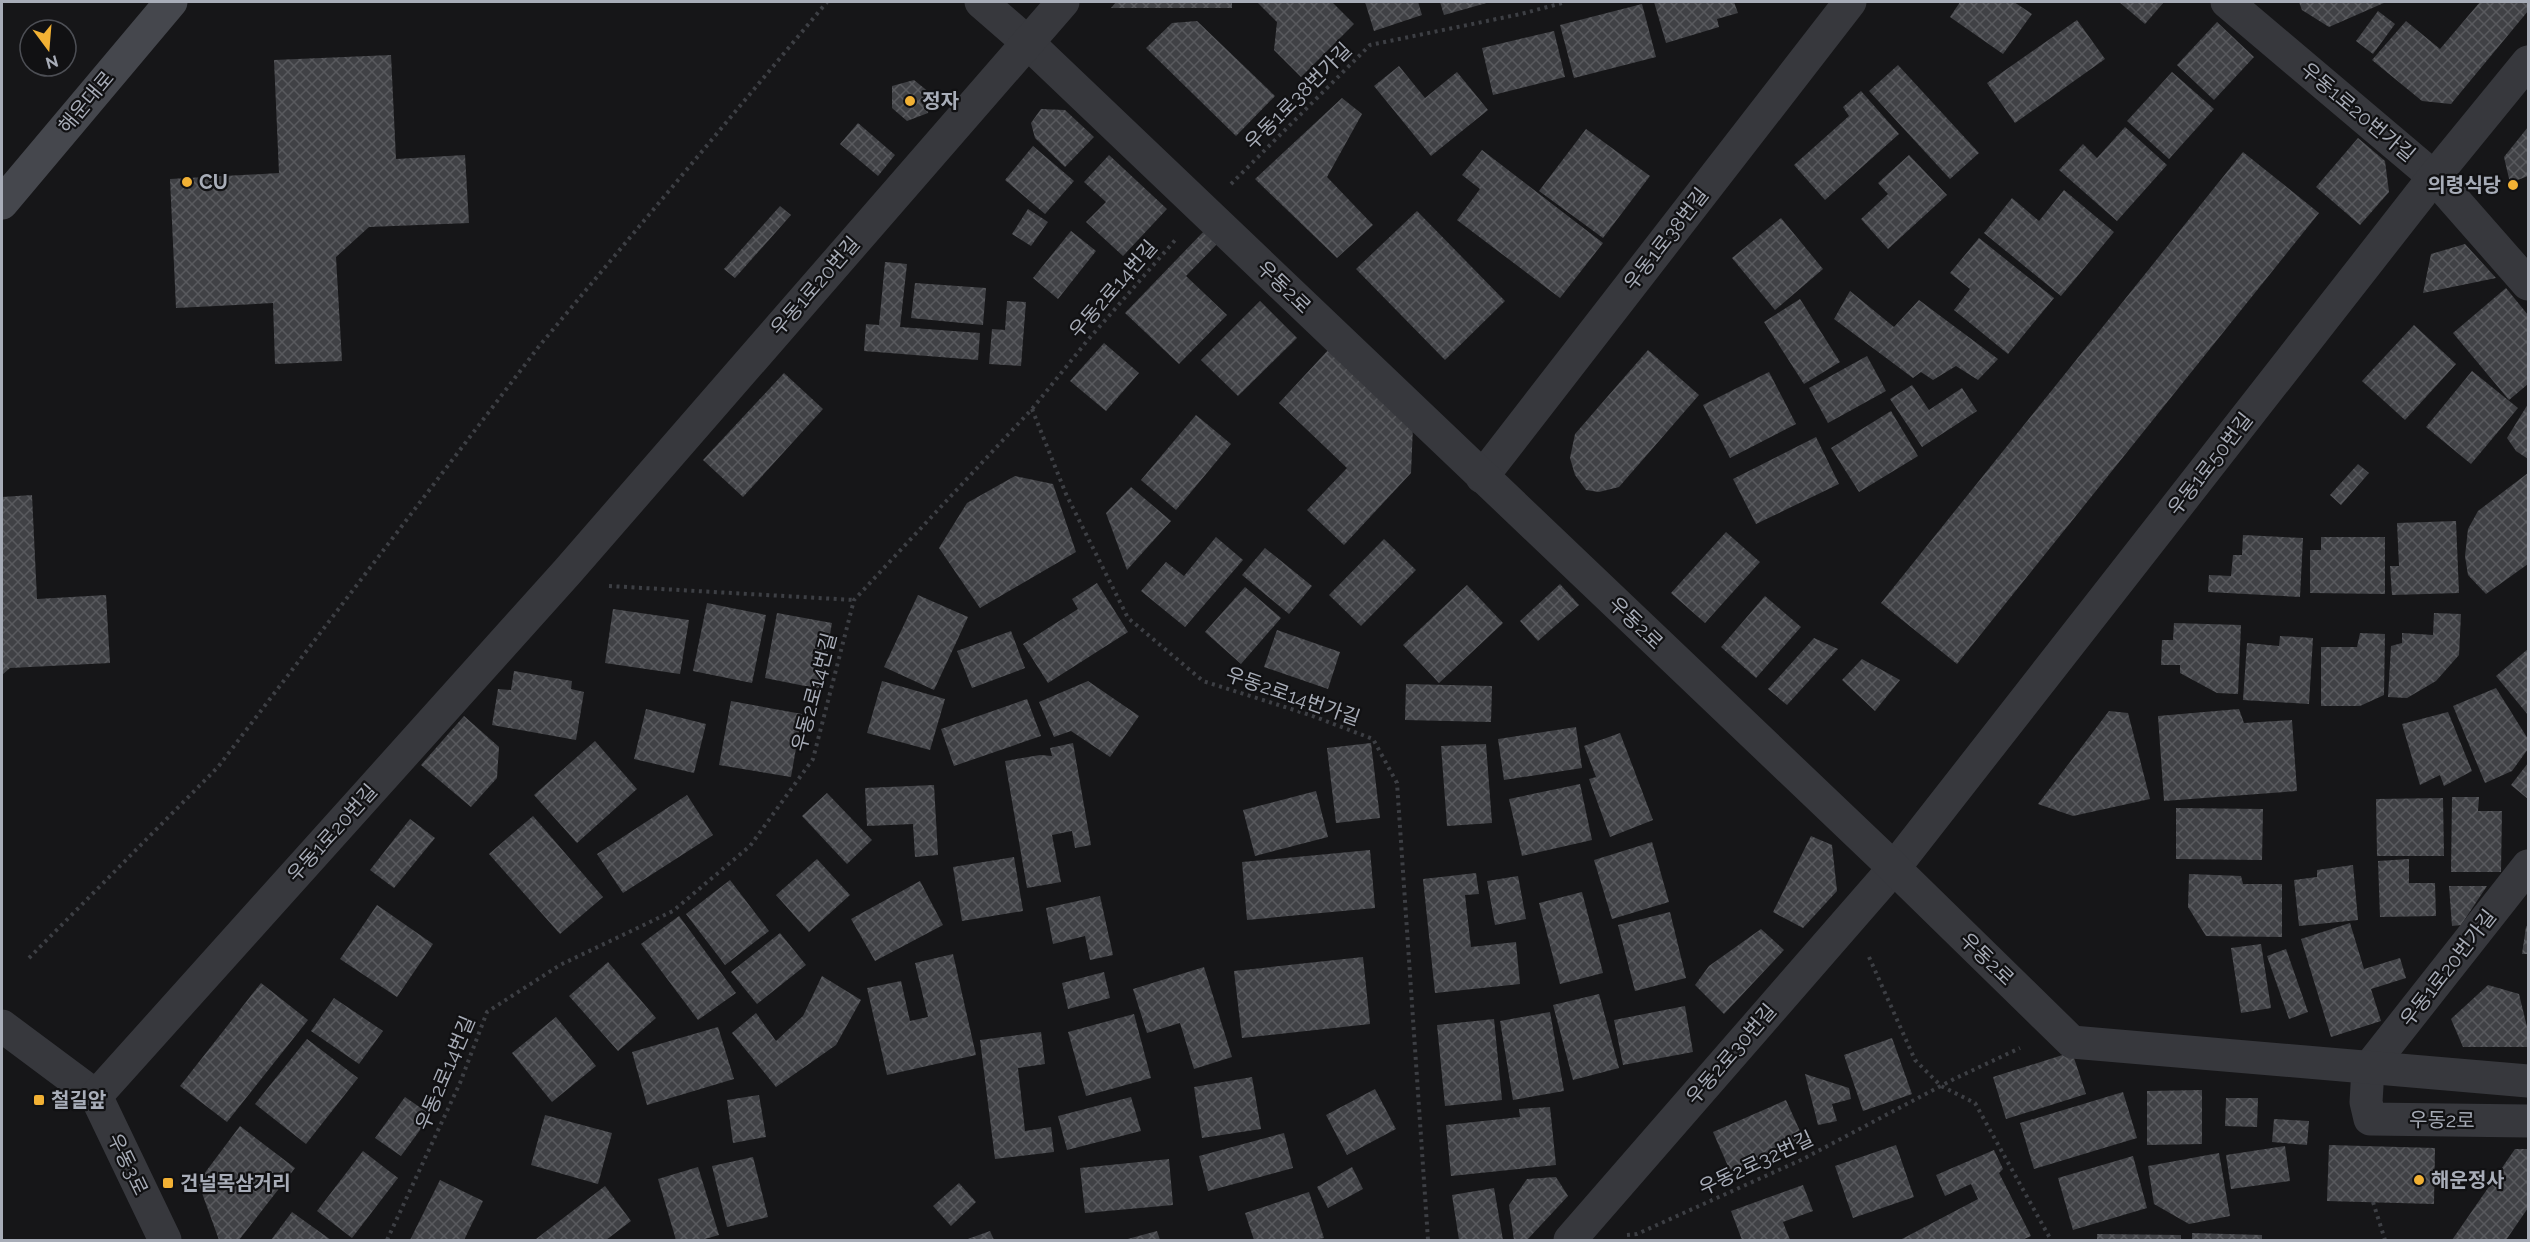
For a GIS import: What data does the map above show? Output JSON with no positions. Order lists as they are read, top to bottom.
{
  "streets": {
    "main road": ["해운대로"],
    "street": [
      "우동1로20번가길",
      "우동1로38번길",
      "우동1로20번길",
      "우동2로",
      "우동1로50번길",
      "우동2로30번길",
      "우동3로"
    ],
    "path": [
      "우동1로38번가길",
      "우동2로14번길",
      "우동2로14번가길",
      "우동2로32번길"
    ]
  },
  "crossings": [
    ["우동1로38번가길", "우동2로"],
    ["우동1로38번가길", "우동2로14번길"],
    ["우동1로20번가길", "우동2로"],
    ["우동1로20번가길", "우동1로50번길"],
    ["우동1로38번길", "우동2로"],
    ["우동1로20번길", "우동2로"],
    ["우동1로20번길", "우동3로"],
    ["우동2로", "우동2로14번길"],
    ["우동2로", "우동1로50번길"],
    ["우동2로", "우동2로30번길"],
    ["우동2로", "우동2로32번길"],
    ["우동2로14번길", "우동2로14번가길"],
    ["우동1로50번길", "우동2로30번길"]
  ],
  "places": {
    "other": [
      "정자",
      "CU",
      "의령식당",
      "해운정사"
    ],
    "transit": ["철길앞", "건널목삼거리"]
  },
  "north": "bottom"
}
